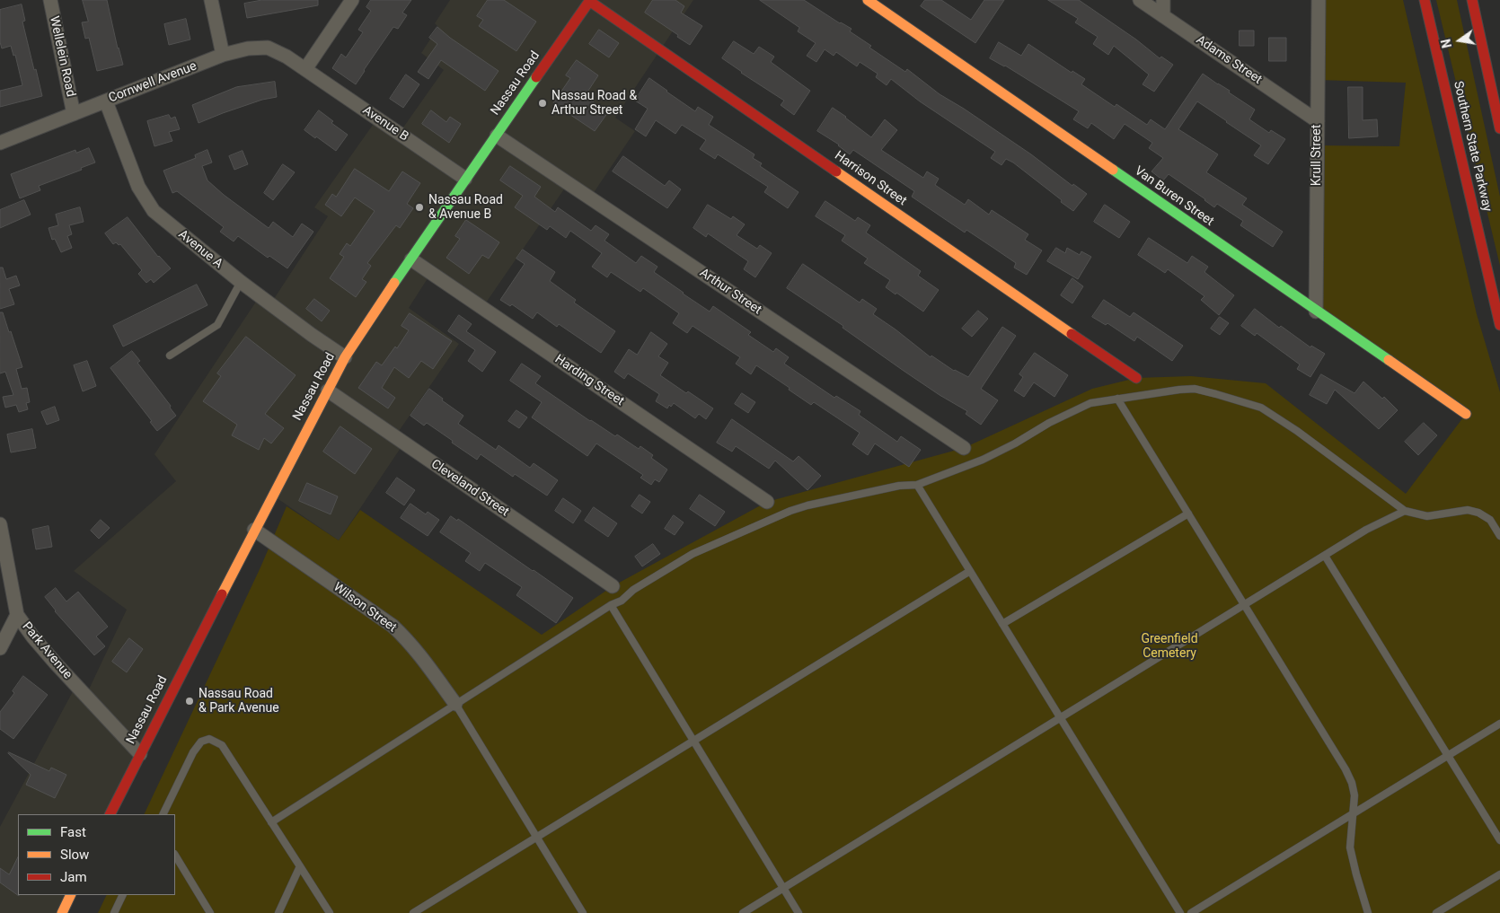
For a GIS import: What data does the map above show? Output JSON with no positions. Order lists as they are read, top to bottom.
{
  "streets": {
    "main road": [
      "Nassau Road",
      "Southern State Parkway",
      "Harrison Street",
      "Van Buren Street"
    ],
    "street": [
      "Wellelein Road",
      "Adams Street",
      "Cornwell Avenue",
      "Avenue B",
      "Krull Street",
      "Avenue A",
      "Arthur Street",
      "Harding Street",
      "Cleveland Street",
      "Wilson Street",
      "Park Avenue"
    ]
  },
  "crossings": [
    ["Wellelein Road", "Cornwell Avenue"],
    ["Adams Street", "Krull Street"],
    ["Cornwell Avenue", "Avenue B"],
    ["Cornwell Avenue", "Avenue A"],
    ["Nassau Road", "Avenue B"],
    ["Nassau Road", "Harrison Street"],
    ["Nassau Road", "Avenue A"],
    ["Nassau Road", "Arthur Street"],
    ["Nassau Road", "Harding Street"],
    ["Nassau Road", "Cleveland Street"],
    ["Nassau Road", "Wilson Street"],
    ["Nassau Road", "Park Avenue"],
    ["Krull Street", "Van Buren Street"]
  ],
  "parks": ["Greenfield Cemetery"],
  "places": ["Nassau Road & Arthur Street", "Nassau Road & Avenue B", "Nassau Road & Park Avenue"],
  "legend": ["Fast", "Slow", "Jam"],
  "north": "left"
}
